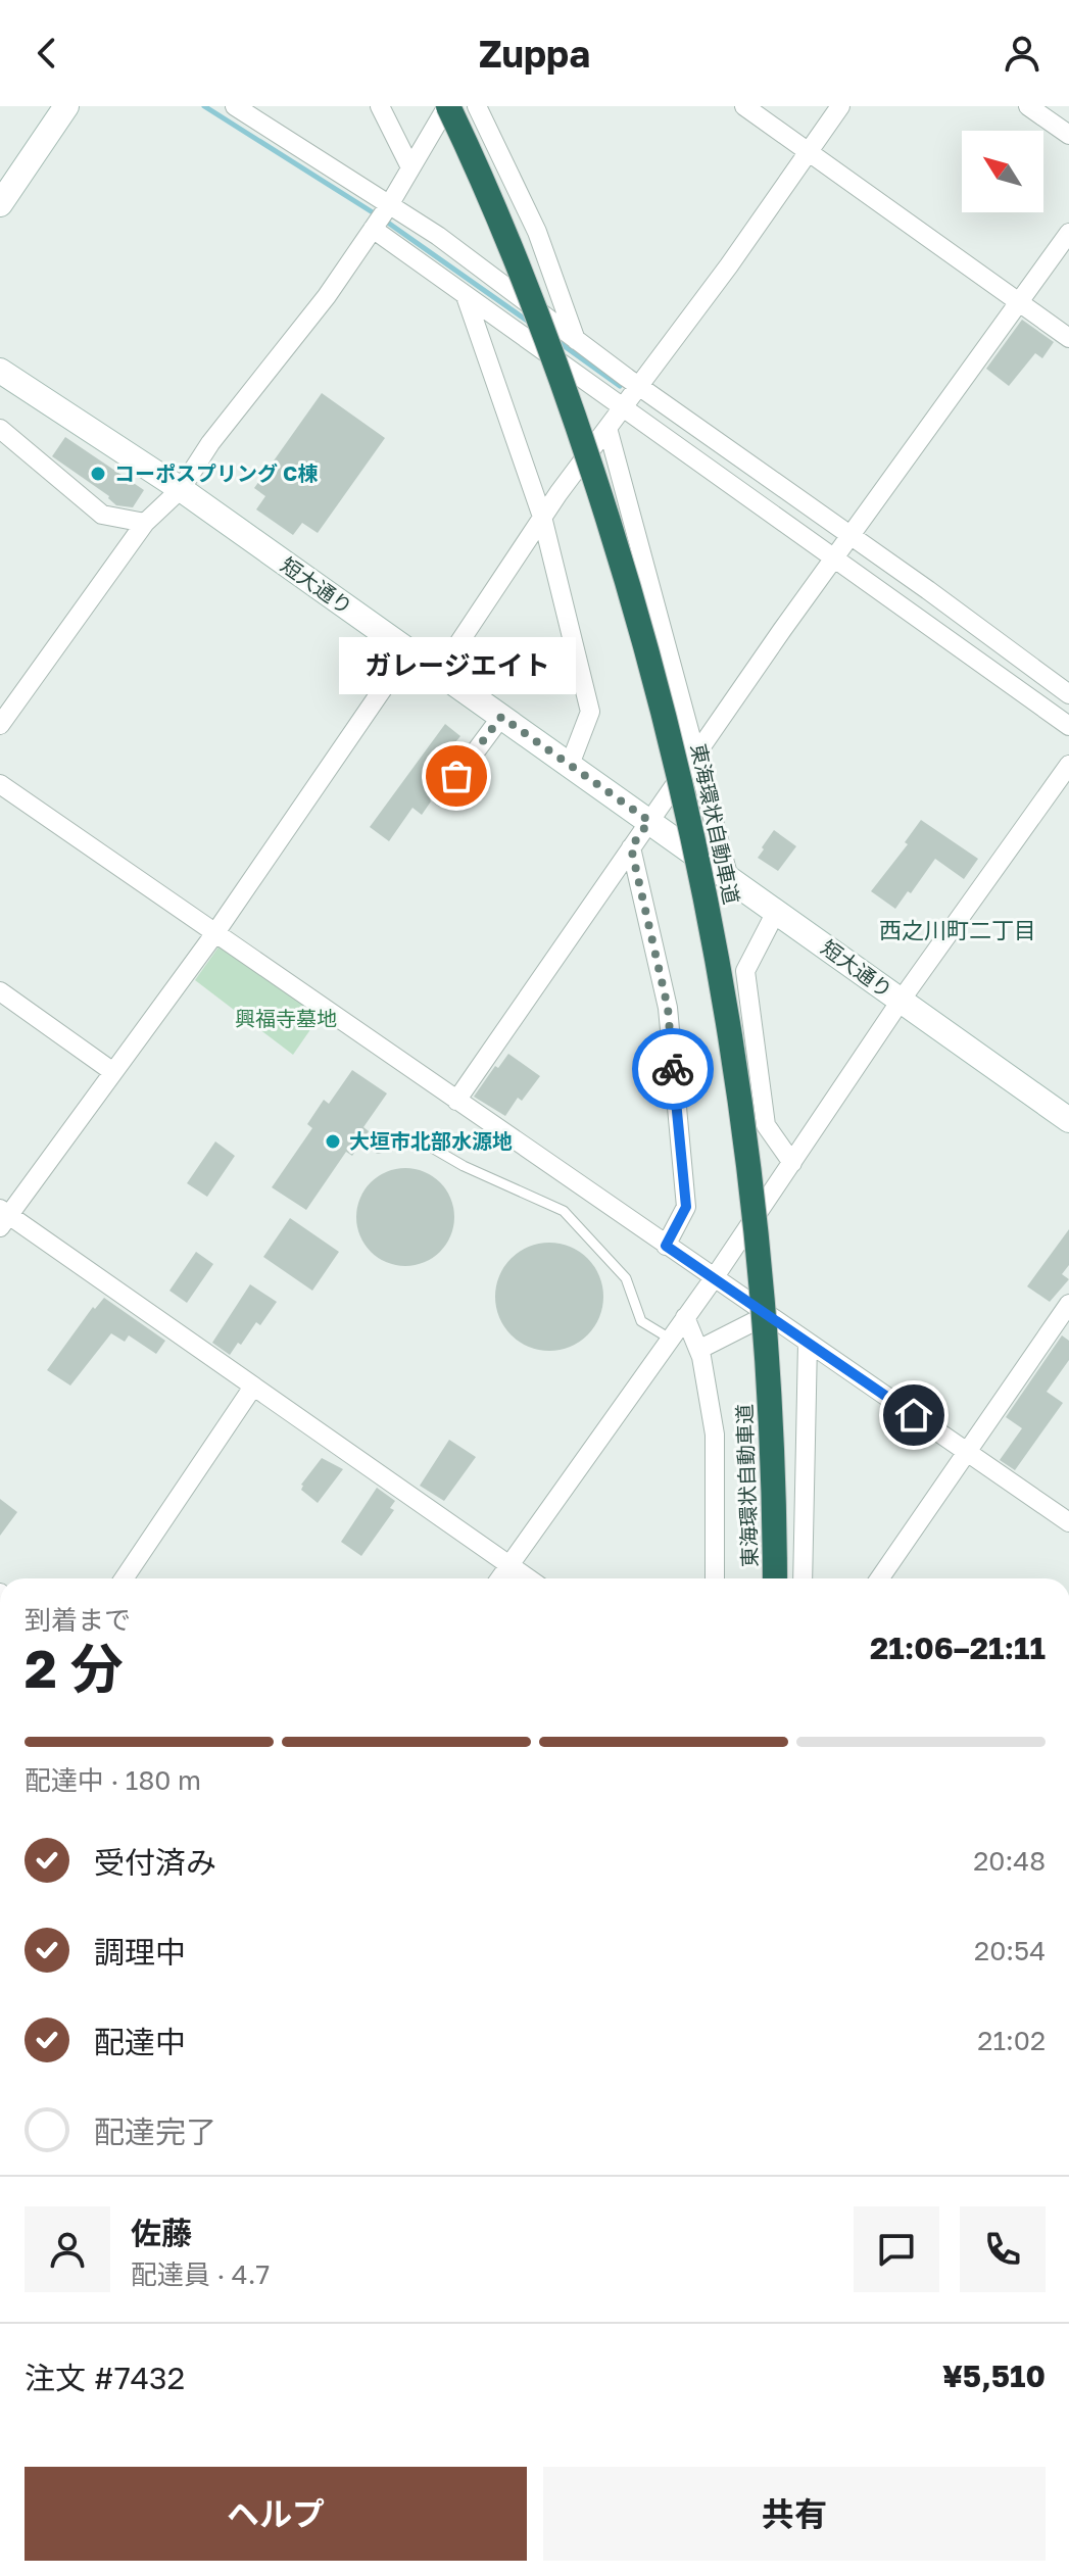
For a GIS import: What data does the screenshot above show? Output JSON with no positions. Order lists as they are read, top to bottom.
{
  "streets": {
    "highway": ["東海環状自動車道"],
    "street": ["短大通り"]
  },
  "districts": ["西之川町二丁目"],
  "parks": ["興福寺墓地"],
  "places": ["コーポスプリング C棟", "ガレージエイト", "大垣市北部水源地"],
  "north": "top left",
  "page": {
    "header": "Zuppa",
    "bubble": "ガレージエイト",
    "heading": ["2 分", "到着まで", "21:06–21:11"],
    "panel": [
      "佐藤",
      "配達員 · 4.7",
      "注文 #7432",
      "¥5,510"
    ],
    "bar": "配達中 · 180 m",
    "list": [
      ["受付済み", "20:48"],
      ["調理中", "20:54"],
      ["配達中", "21:02"],
      "配達完了"
    ],
    "buttons": ["ヘルプ", "共有"]
  }
}
